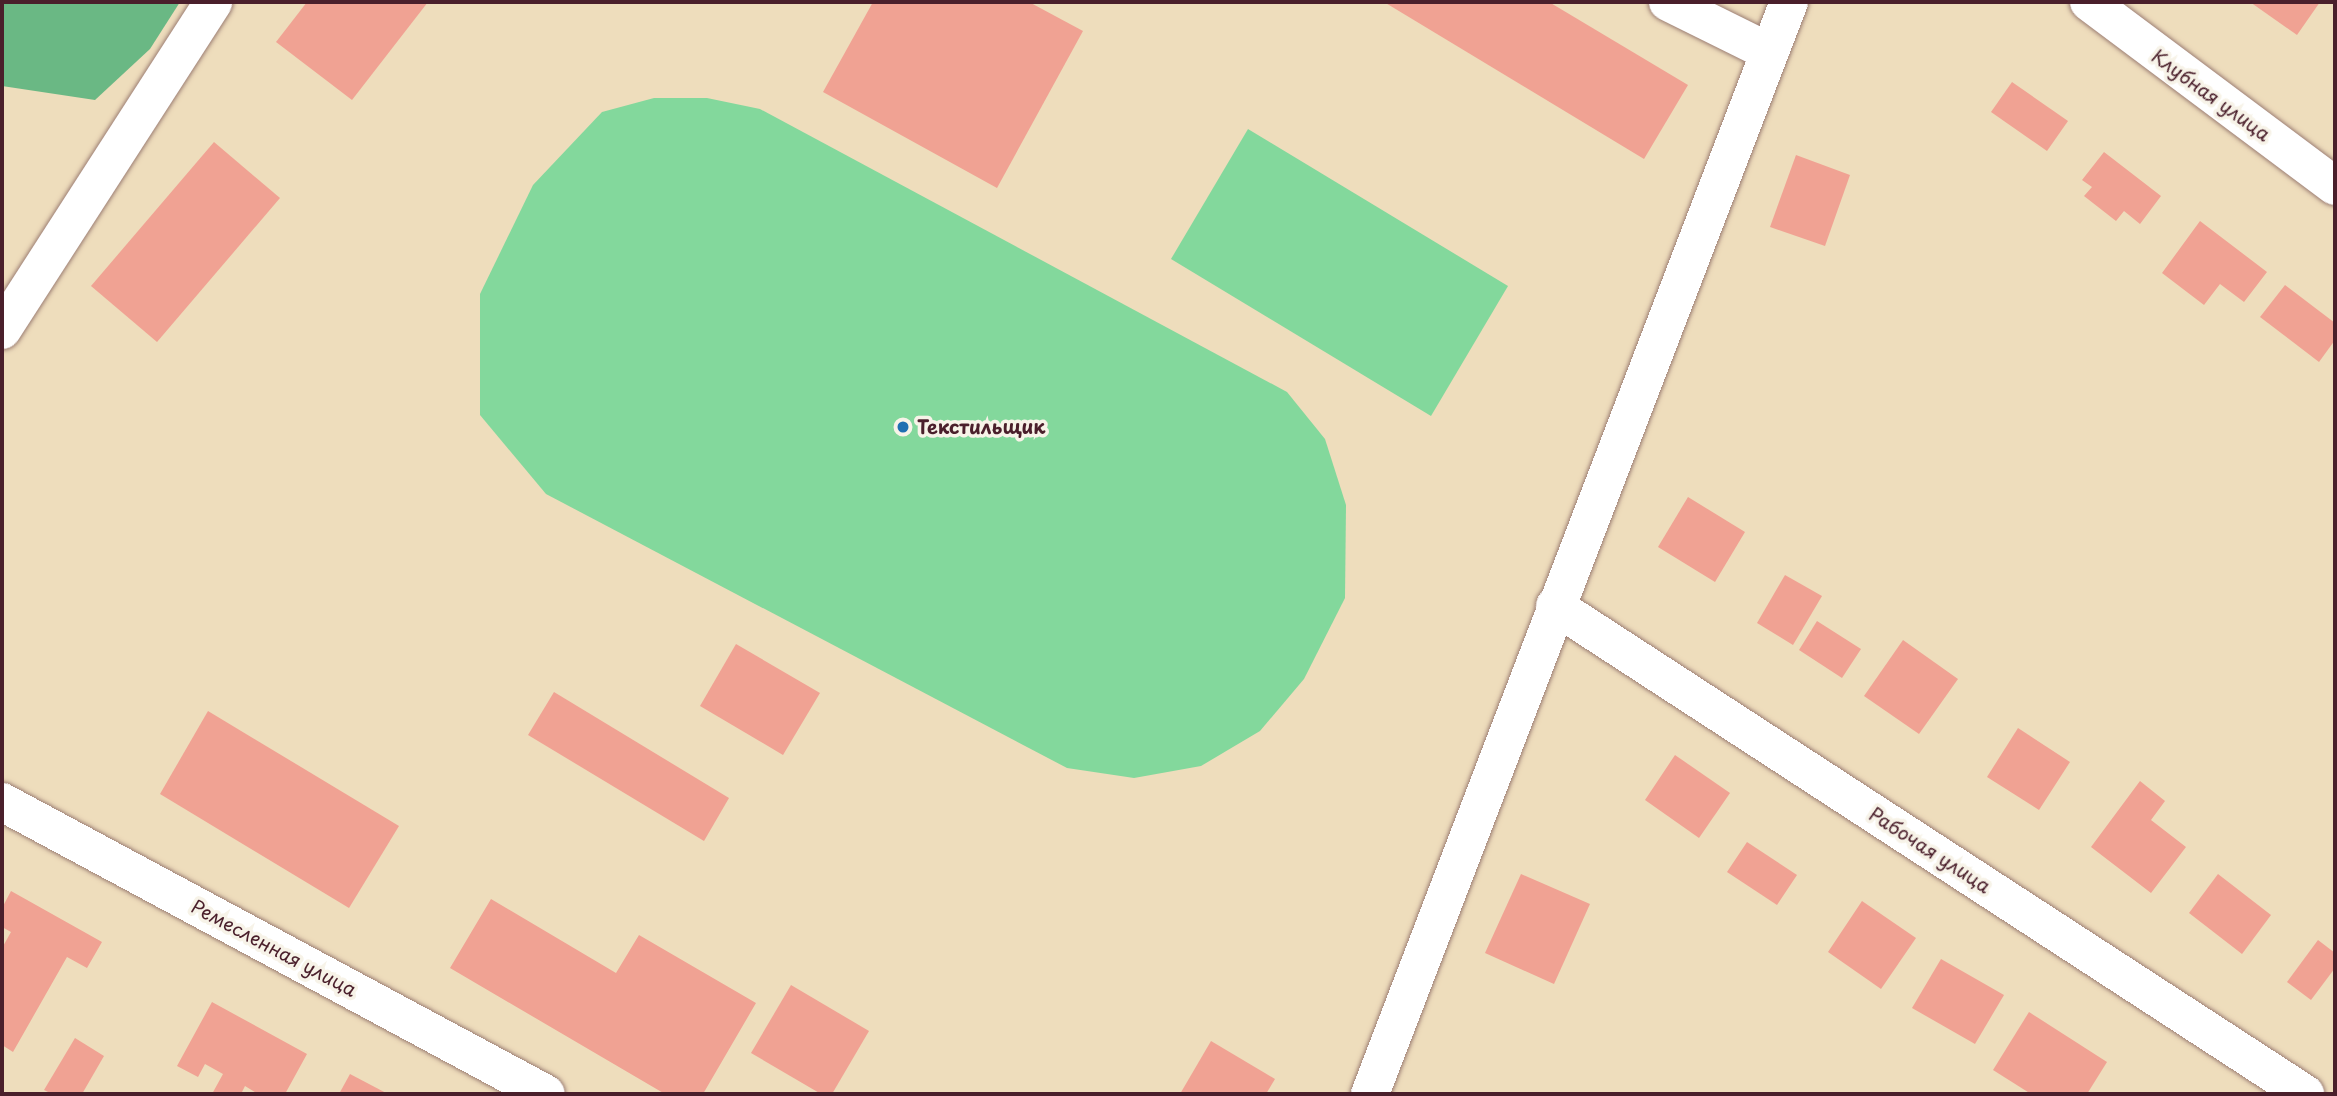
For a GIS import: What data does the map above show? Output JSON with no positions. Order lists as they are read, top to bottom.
{
  "streets": {
    "street": ["Клубная улица", "Рабочая улица", "Ремесленная улица"]
  },
  "places": ["Текстильщик"]
}
